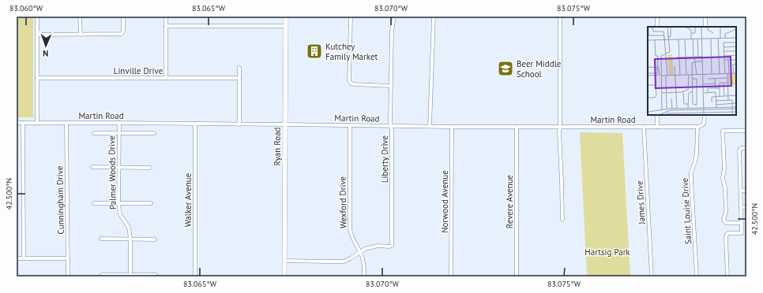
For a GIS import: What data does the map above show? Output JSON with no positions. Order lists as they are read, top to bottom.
{
  "streets": {
    "main road": ["Ryan Road"],
    "street": [
      "Linville Drive",
      "Martin Road",
      "Liberty Drive",
      "Palmer Woods Drive",
      "Cunningham Drive",
      "Walker Avenue",
      "Norwood Avenue",
      "Revere Avenue",
      "Wexford Drive",
      "James Drive",
      "Saint Louise Drive"
    ]
  },
  "crossings": [
    ["Martin Road", "Ryan Road"],
    ["Martin Road", "Liberty Drive"],
    ["Martin Road", "Palmer Woods Drive"],
    ["Martin Road", "Cunningham Drive"],
    ["Martin Road", "Walker Avenue"],
    ["Martin Road", "Norwood Avenue"],
    ["Martin Road", "Revere Avenue"],
    ["Martin Road", "Wexford Drive"],
    ["Martin Road", "James Drive"],
    ["Martin Road", "Saint Louise Drive"],
    ["Liberty Drive", "Wexford Drive"]
  ],
  "parks": ["Hartsig Park"],
  "places": {
    "building": ["Kutchey Family Market"],
    "school or university": ["Beer Middle School"]
  },
  "north": "bottom",
  "coordinates": [
    "83.060°W",
    "83.065°W",
    "83.070°W",
    "83.075°W",
    "42.500°N"
  ]
}
